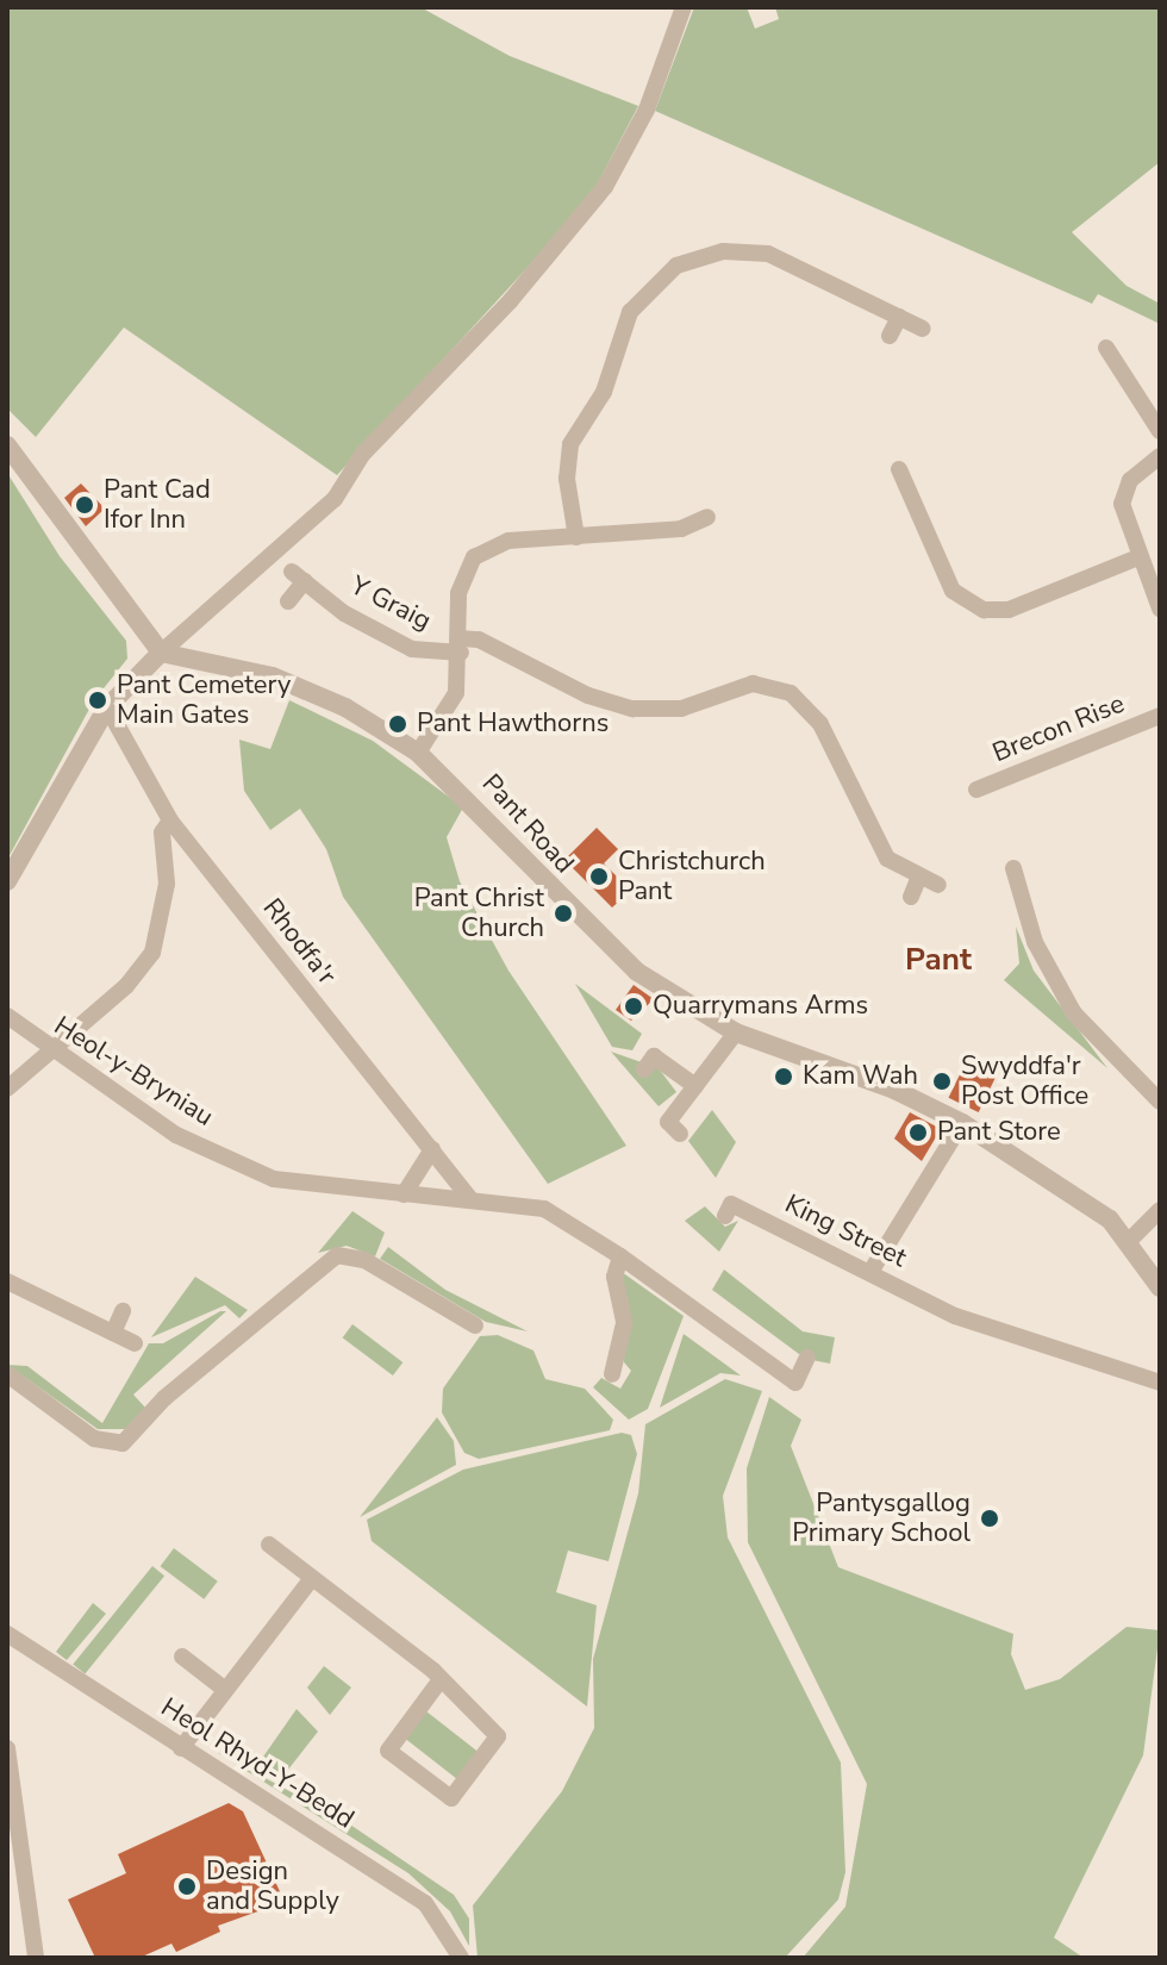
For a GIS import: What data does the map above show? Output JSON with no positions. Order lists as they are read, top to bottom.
{
  "streets": {
    "street": [
      "Y Graig",
      "Brecon Rise",
      "Pant Road",
      "Rhodfa'r",
      "Heol-y-Bryniau",
      "King Street",
      "Heol Rhyd-Y-Bedd"
    ]
  },
  "crossings": [
    ["Rhodfa'r", "Heol-y-Bryniau"]
  ],
  "districts": ["Pant"],
  "places": [
    "Pant Cad Ifor Inn",
    "Pant Cemetery Main Gates",
    "Pant Hawthorns",
    "Christchurch Pant",
    "Pant Christ Church",
    "Quarrymans Arms",
    "Kam Wah",
    "Swyddfa'r Post Office",
    "Pant Store",
    "Pantysgallog Primary School",
    "Design and Supply"
  ]
}
